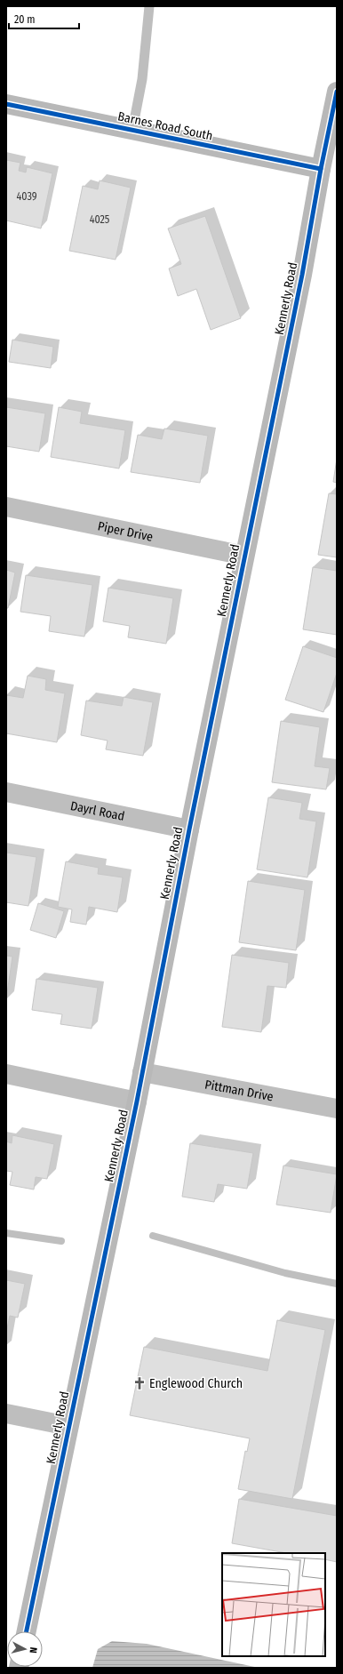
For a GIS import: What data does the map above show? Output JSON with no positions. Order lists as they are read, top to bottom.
{
  "streets": {
    "street": [
      "Barnes Road South",
      "Kennerly Road",
      "Piper Drive",
      "Dayrl Road",
      "Pittman Drive"
    ]
  },
  "crossings": [
    ["Barnes Road South", "Kennerly Road"],
    ["Kennerly Road", "Piper Drive"],
    ["Kennerly Road", "Dayrl Road"],
    ["Kennerly Road", "Pittman Drive"]
  ],
  "places": {
    "church": ["Englewood Church"]
  },
  "house_numbers": ["4039", "4025"],
  "scale_bar": "20 m",
  "north": "right"
}
